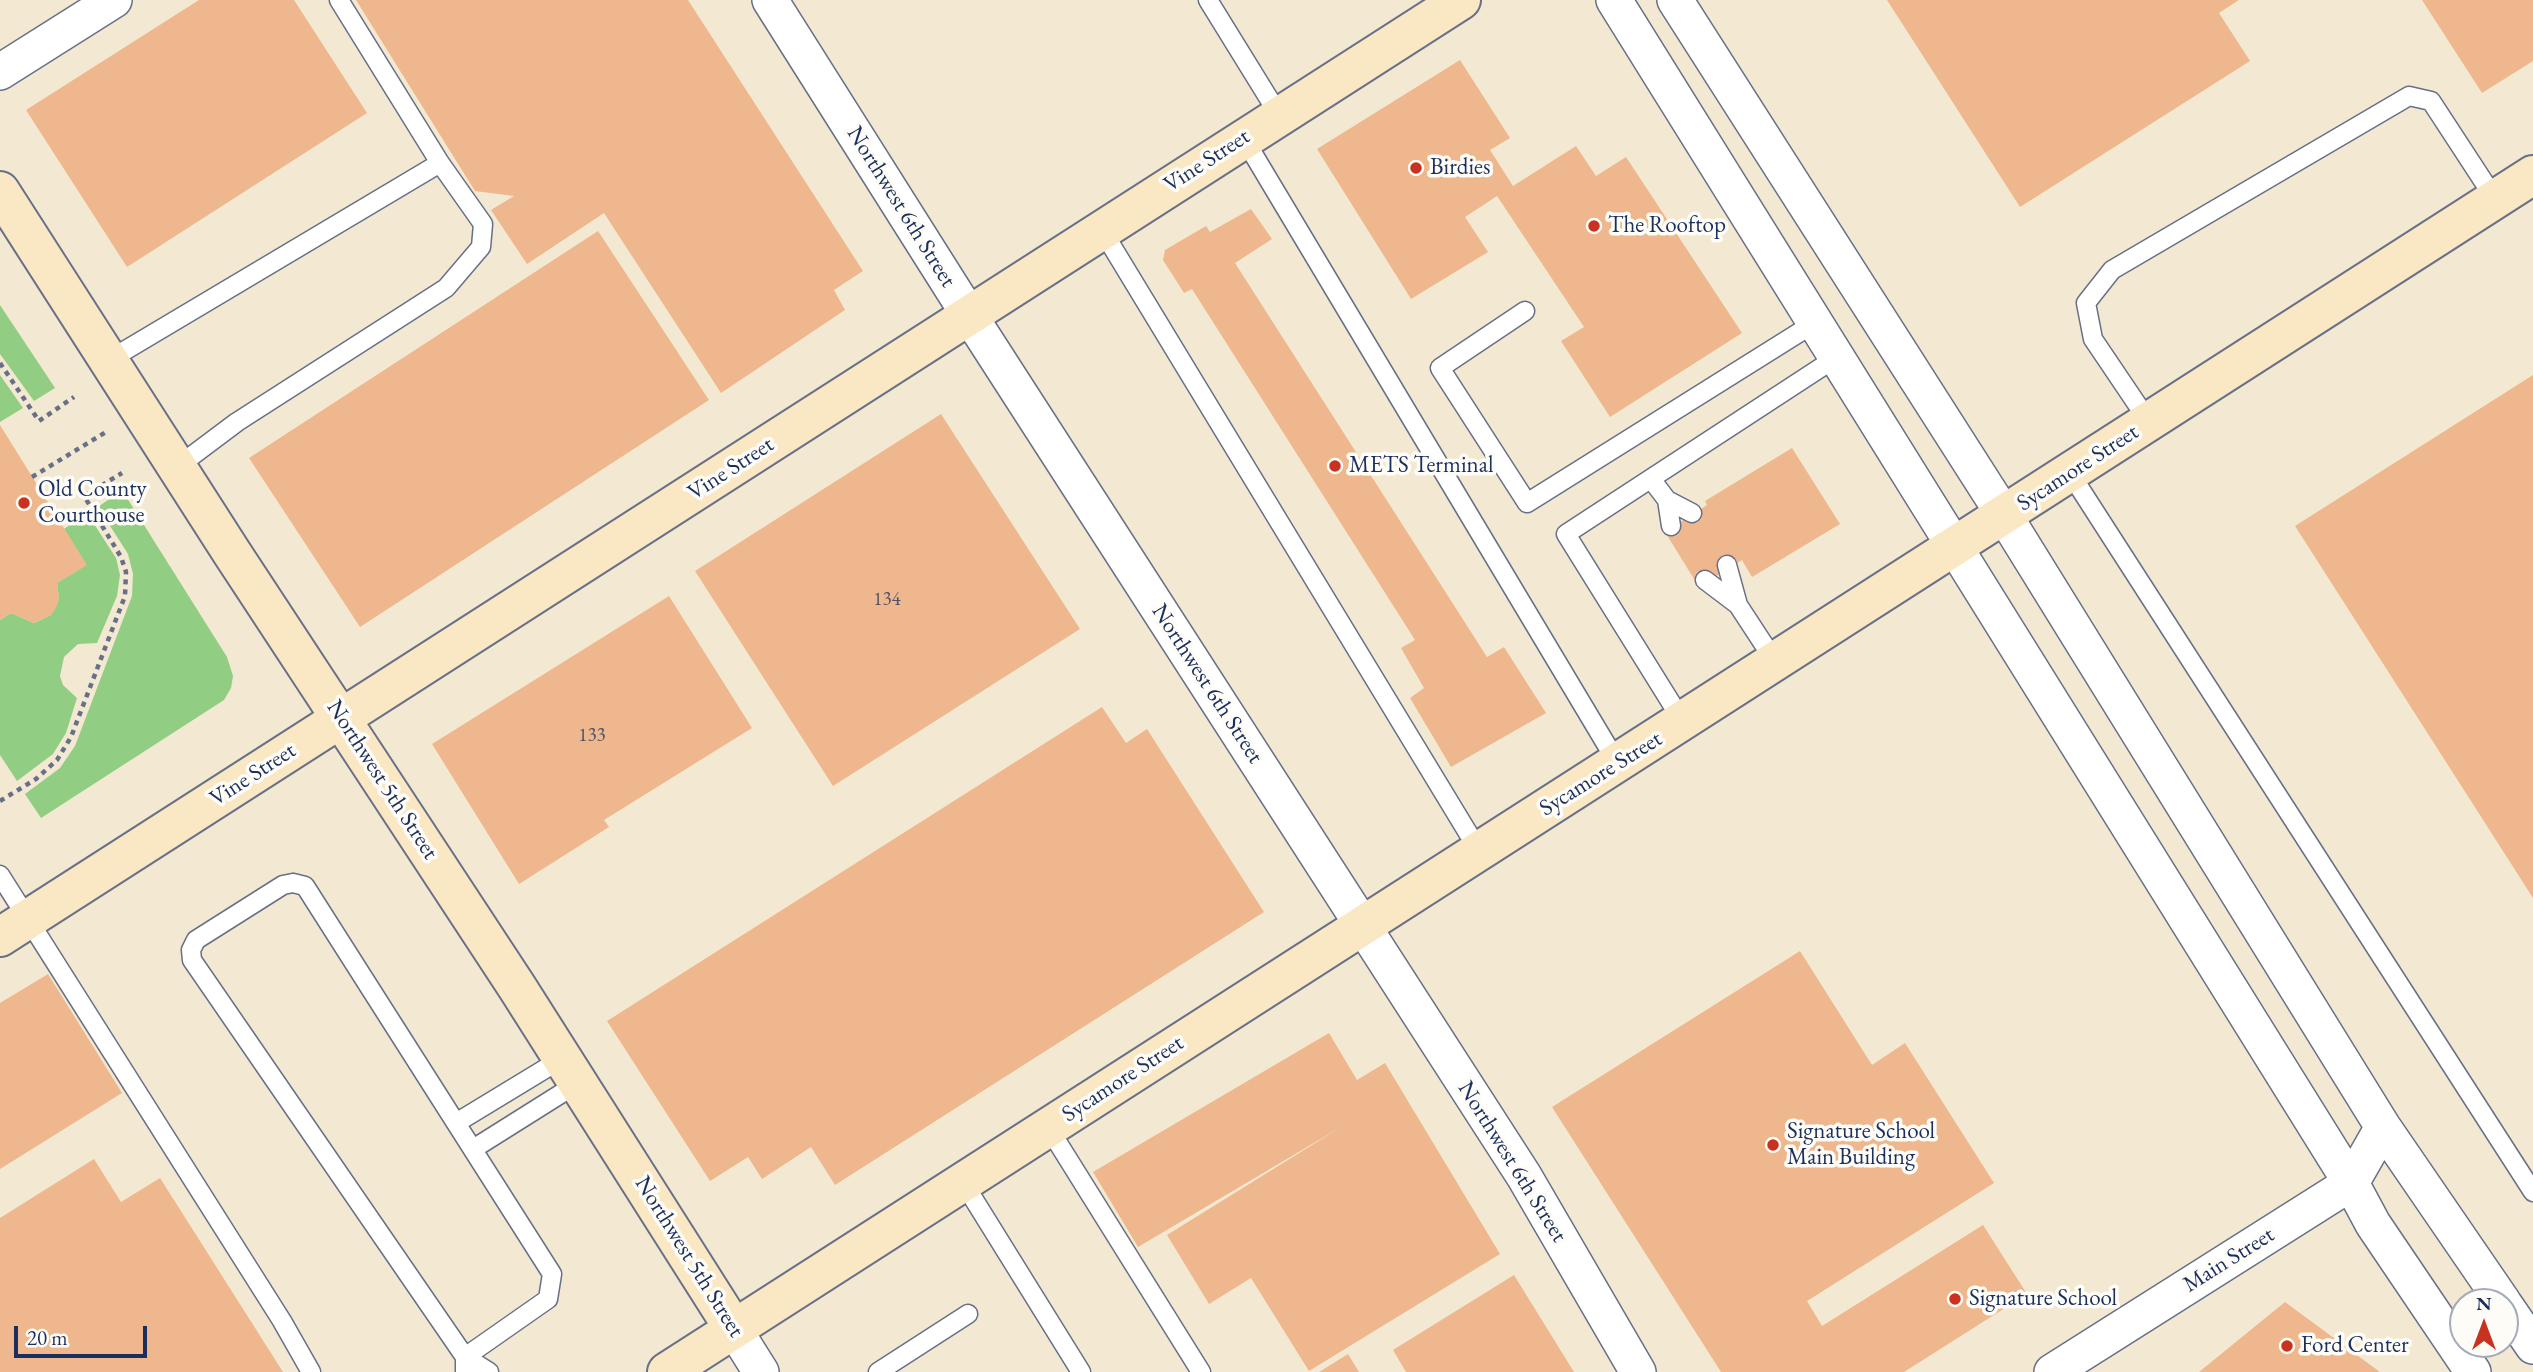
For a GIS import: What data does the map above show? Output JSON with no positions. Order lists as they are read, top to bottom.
{
  "streets": {
    "main road": ["Vine Street", "Sycamore Street", "Northwest 5th Street"],
    "street": ["Northwest 6th Street", "Main Street"]
  },
  "crossings": [
    ["Vine Street", "Northwest 6th Street"],
    ["Vine Street", "Northwest 5th Street"],
    ["Northwest 6th Street", "Sycamore Street"],
    ["Sycamore Street", "Northwest 5th Street"]
  ],
  "places": [
    "Birdies",
    "The Rooftop",
    "METS Terminal",
    "Old County Courthouse",
    "Signature School Main Building",
    "Signature School",
    "Ford Center"
  ],
  "house_numbers": ["134", "133"],
  "scale_bar": "20 m",
  "north": "top"
}
